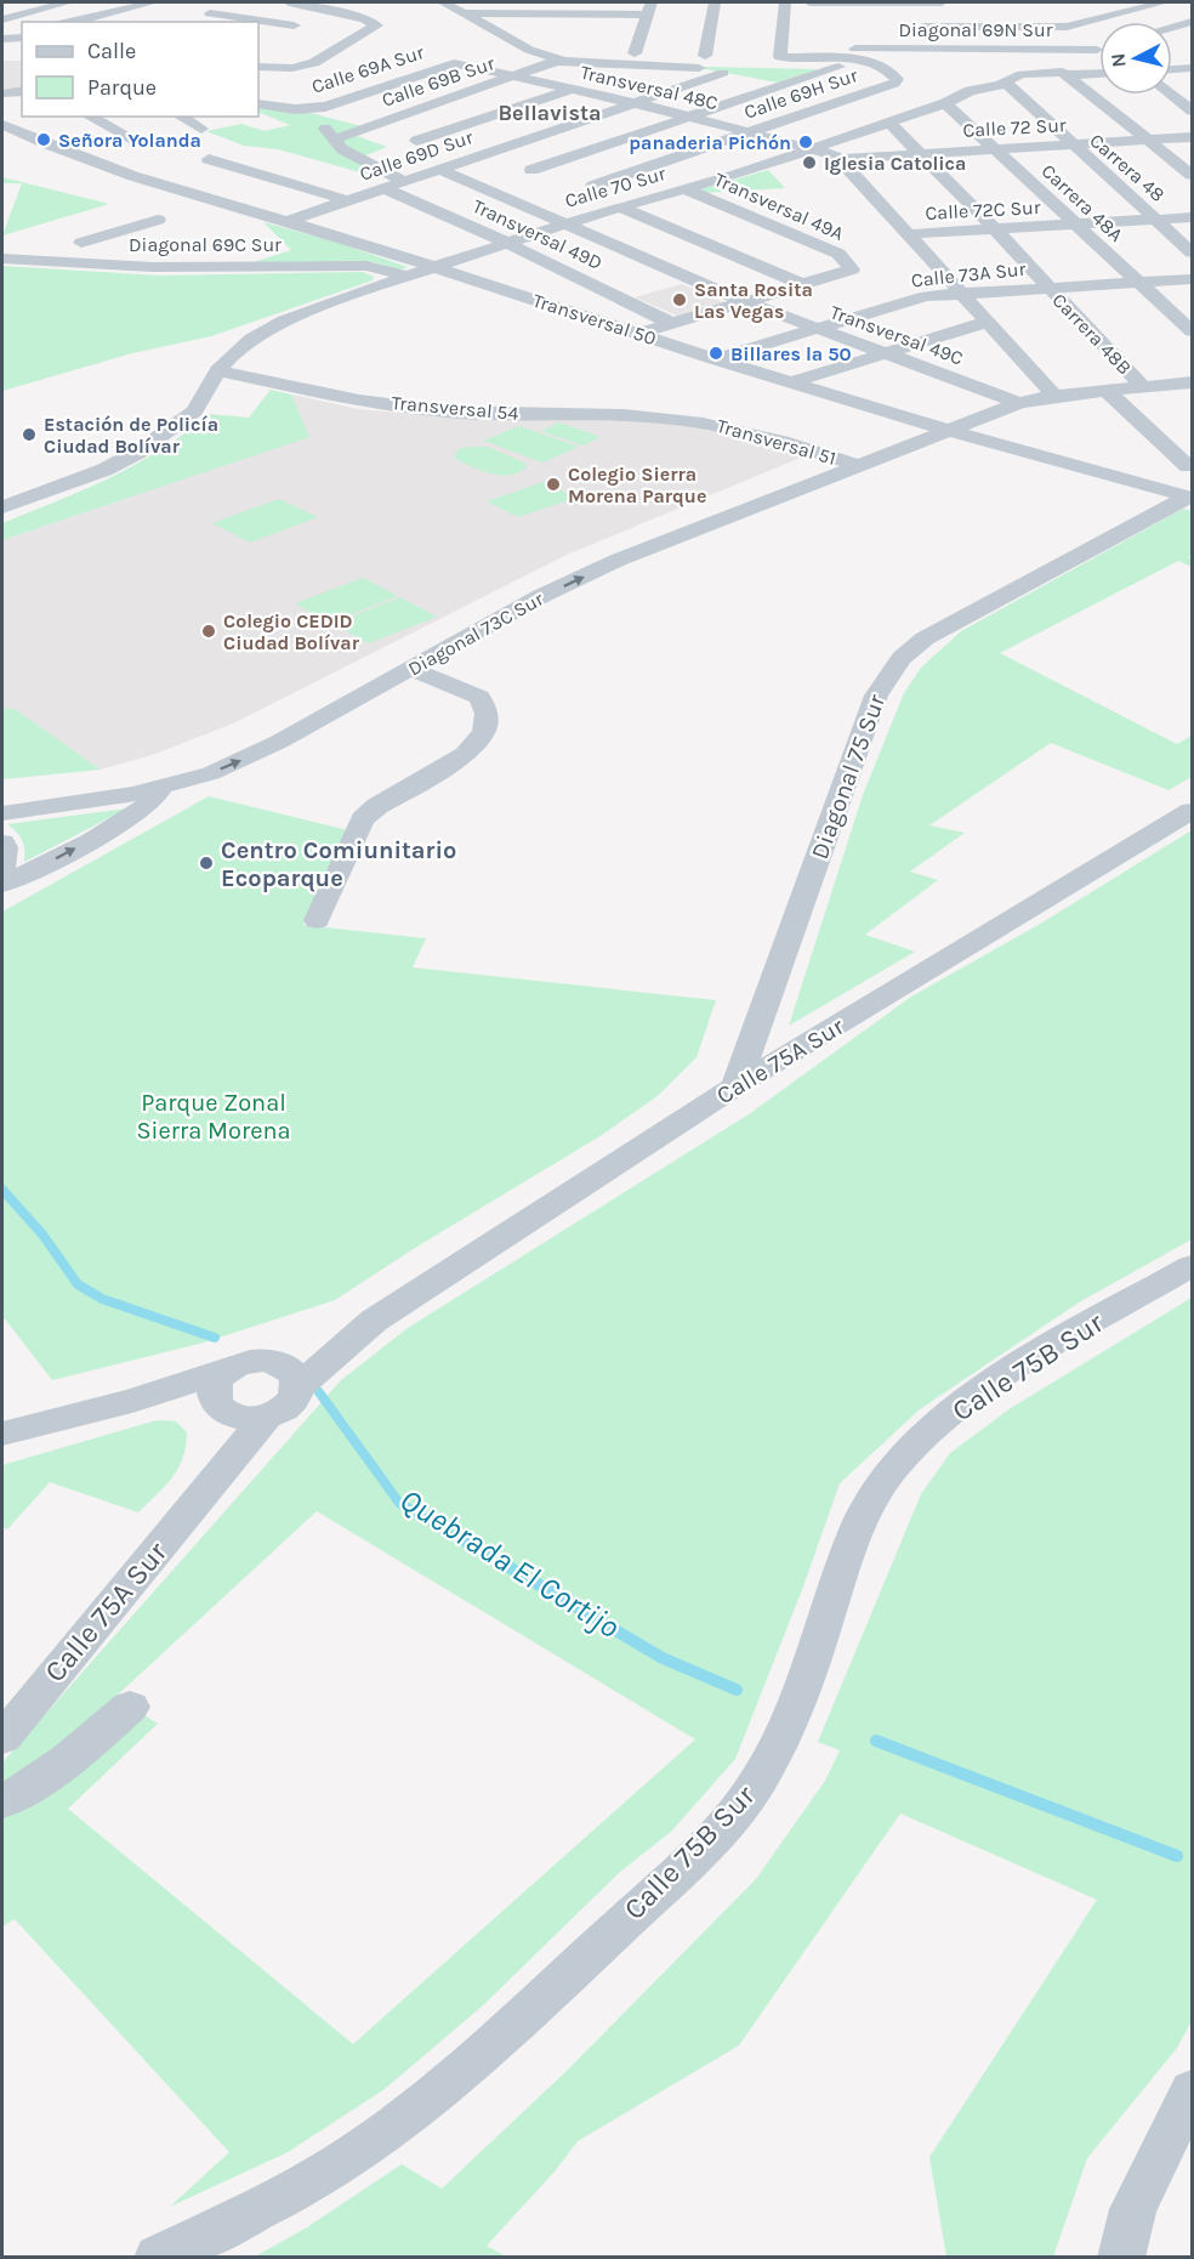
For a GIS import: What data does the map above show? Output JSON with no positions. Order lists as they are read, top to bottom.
{
  "streets": {
    "street": [
      "Diagonal 69N Sur",
      "Calle 69A Sur",
      "Calle 69B Sur",
      "Transversal 48C",
      "Calle 69H Sur",
      "Calle 72 Sur",
      "Calle 69D Sur",
      "Carrera 48",
      "Calle 70 Sur",
      "Carrera 48A",
      "Transversal 49A",
      "Calle 72C Sur",
      "Transversal 49D",
      "Diagonal 69C Sur",
      "Calle 73A Sur",
      "Transversal 50",
      "Carrera 48B",
      "Transversal 49C",
      "Transversal 54",
      "Transversal 51",
      "Diagonal 73C Sur",
      "Diagonal 75 Sur",
      "Calle 75A Sur",
      "Calle 75B Sur"
    ]
  },
  "crossings": [
    ["Diagonal 69N Sur", "Calle 69H Sur"],
    ["Calle 69A Sur", "Transversal 48C"],
    ["Calle 69B Sur", "Transversal 48C"],
    ["Calle 69B Sur", "Calle 69D Sur"],
    ["Transversal 48C", "Calle 69H Sur"],
    ["Transversal 48C", "Calle 72 Sur"],
    ["Transversal 48C", "Calle 69D Sur"],
    ["Transversal 48C", "Calle 70 Sur"],
    ["Calle 69H Sur", "Calle 70 Sur"],
    ["Calle 72 Sur", "Carrera 48"],
    ["Calle 72 Sur", "Carrera 48A"],
    ["Calle 72 Sur", "Carrera 48B"],
    ["Calle 69D Sur", "Transversal 49D"],
    ["Calle 69D Sur", "Transversal 50"],
    ["Calle 69D Sur", "Transversal 49C"],
    ["Carrera 48", "Calle 70 Sur"],
    ["Carrera 48", "Calle 72C Sur"],
    ["Calle 70 Sur", "Carrera 48A"],
    ["Calle 70 Sur", "Transversal 49A"],
    ["Calle 70 Sur", "Transversal 49D"],
    ["Calle 70 Sur", "Diagonal 69C Sur"],
    ["Calle 70 Sur", "Transversal 50"],
    ["Calle 70 Sur", "Carrera 48B"],
    ["Calle 70 Sur", "Transversal 49C"],
    ["Calle 70 Sur", "Transversal 54"],
    ["Carrera 48A", "Calle 72C Sur"],
    ["Carrera 48A", "Calle 73A Sur"],
    ["Calle 72C Sur", "Carrera 48B"],
    ["Calle 73A Sur", "Transversal 50"],
    ["Calle 73A Sur", "Carrera 48B"],
    ["Calle 73A Sur", "Transversal 49C"],
    ["Transversal 50", "Diagonal 73C Sur"],
    ["Transversal 50", "Diagonal 75 Sur"],
    ["Carrera 48B", "Diagonal 73C Sur"],
    ["Transversal 49C", "Diagonal 73C Sur"],
    ["Transversal 54", "Transversal 51"],
    ["Transversal 51", "Diagonal 73C Sur"],
    ["Diagonal 75 Sur", "Calle 75A Sur"]
  ],
  "districts": ["Bellavista"],
  "water": ["Quebrada El Cortijo"],
  "parks": ["Parque Zonal Sierra Morena"],
  "places": [
    "Señora Yolanda",
    "panaderia Pichón",
    "Iglesia Catolica",
    "Santa Rosita Las Vegas",
    "Billares la 50",
    "Estación de Policía Ciudad Bolívar",
    "Colegio Sierra Morena Parque",
    "Colegio CEDID Ciudad Bolívar",
    "Centro Comiunitario Ecoparque"
  ],
  "legend": ["Calle", "Parque"],
  "north": "left"
}
